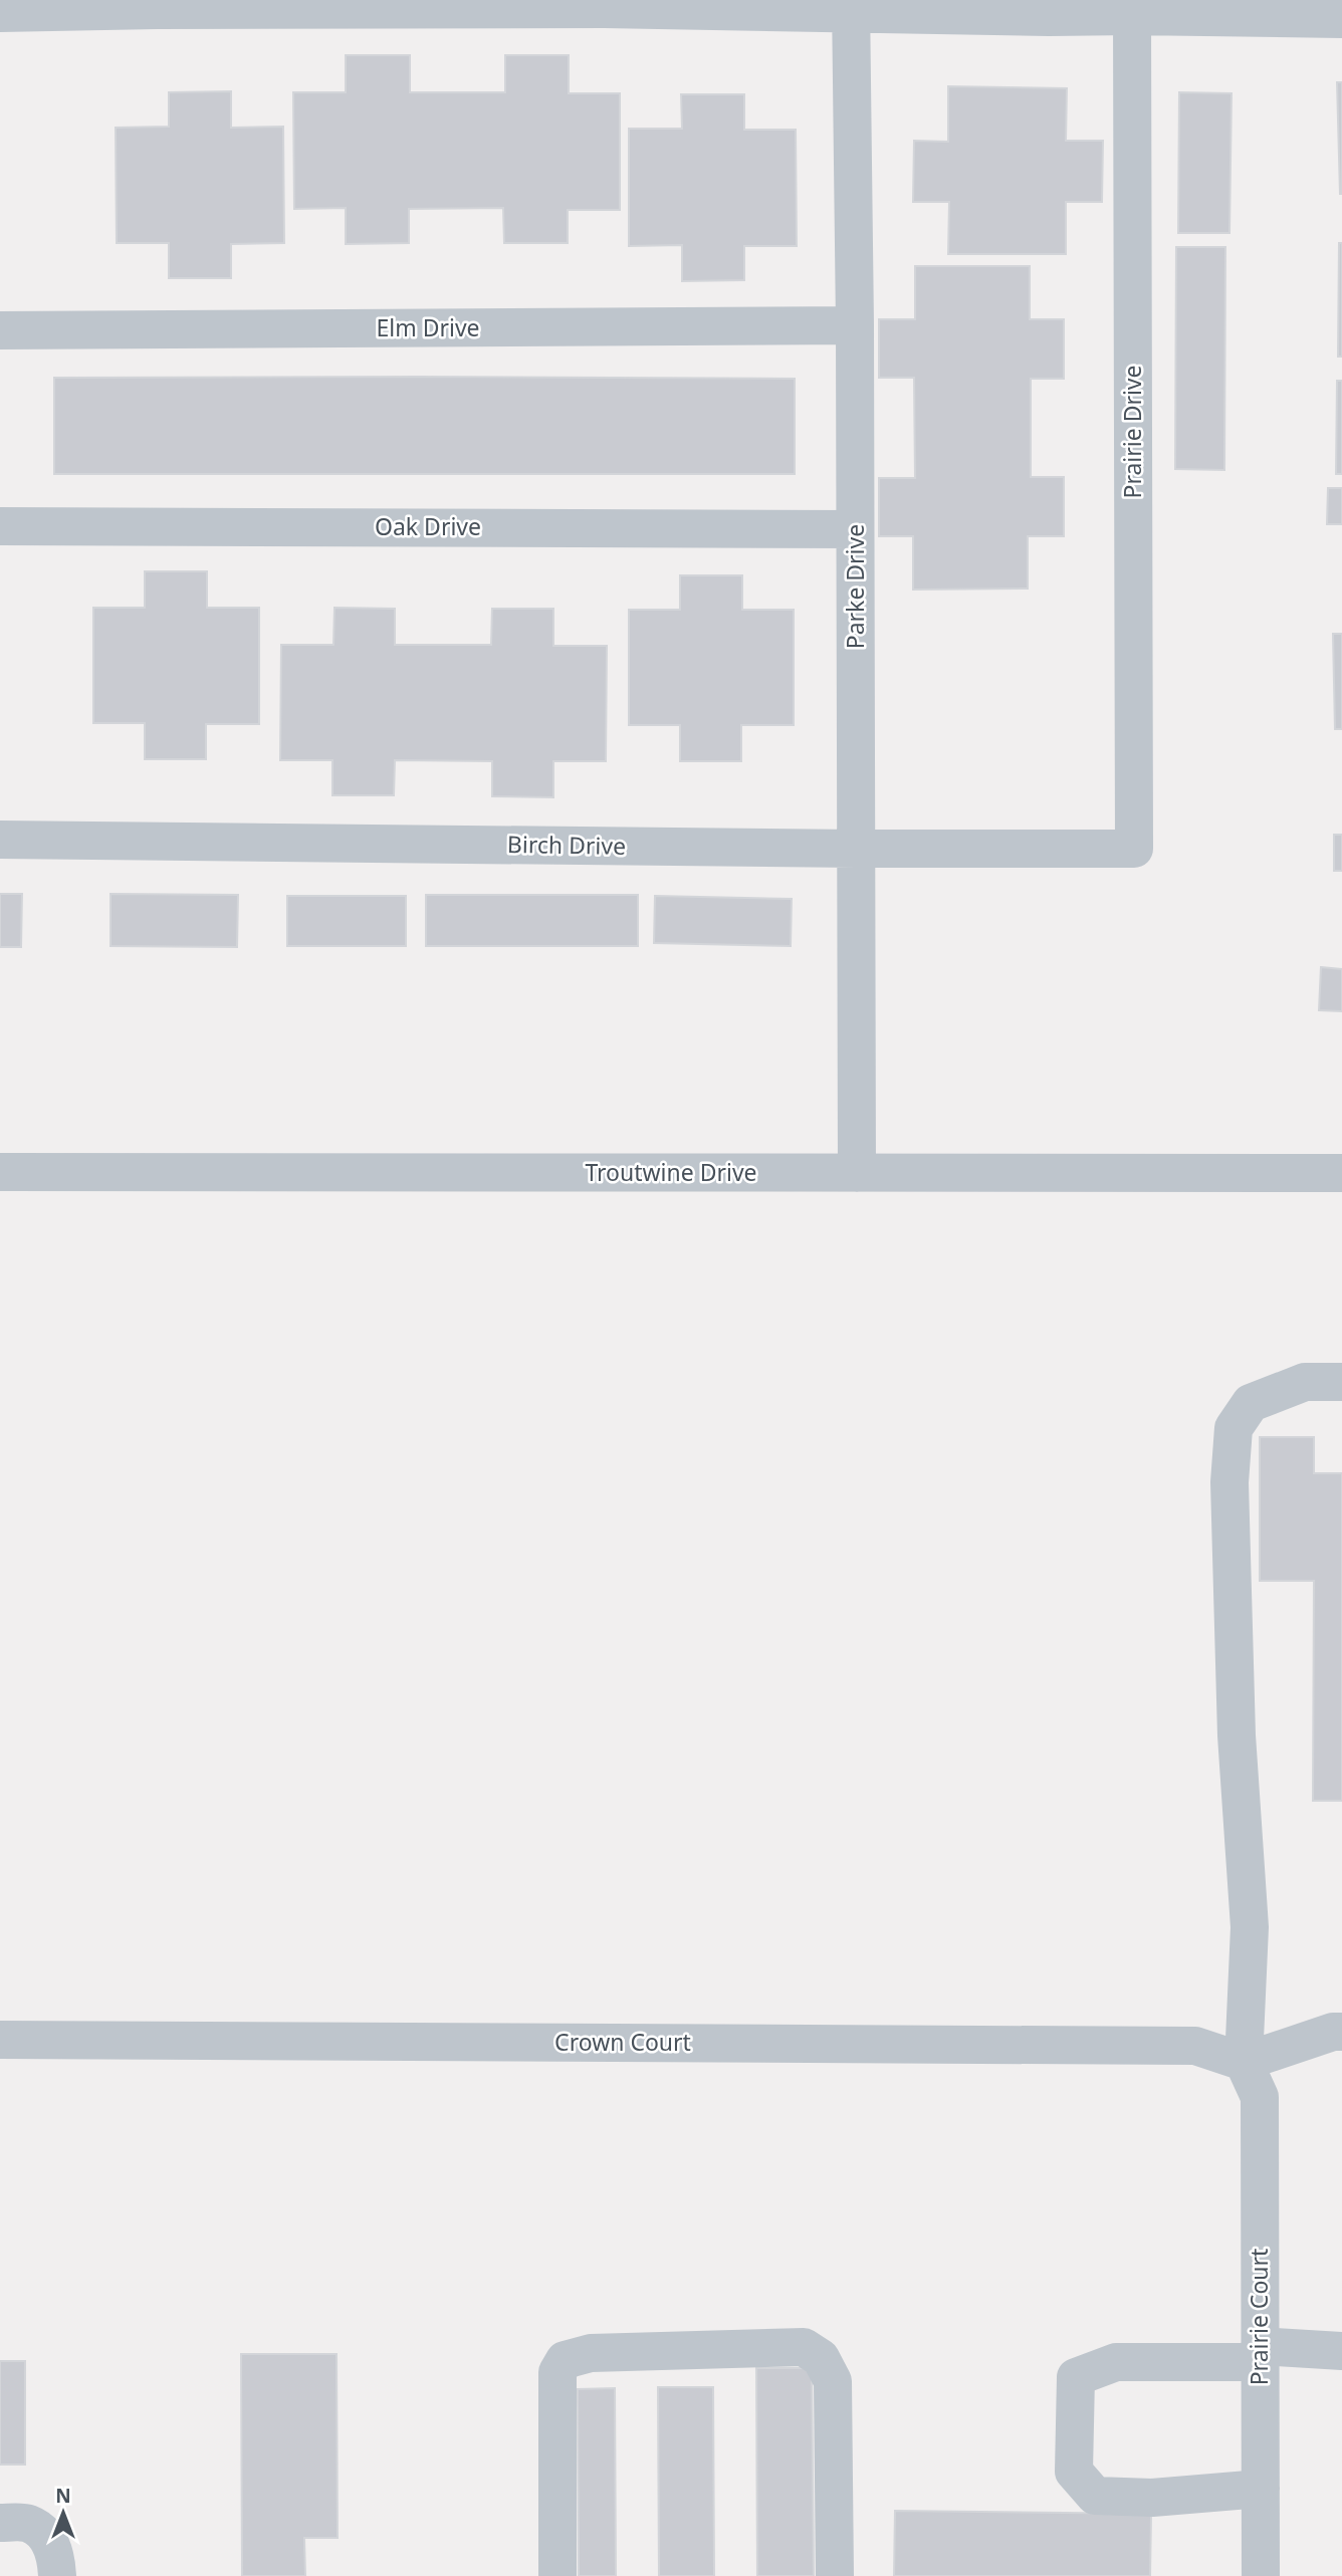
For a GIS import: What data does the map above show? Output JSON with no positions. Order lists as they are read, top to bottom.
{
  "streets": {
    "street": [
      "Elm Drive",
      "Prairie Drive",
      "Oak Drive",
      "Parke Drive",
      "Birch Drive",
      "Troutwine Drive",
      "Crown Court",
      "Prairie Court"
    ]
  },
  "crossings": [
    ["Elm Drive", "Parke Drive"],
    ["Prairie Drive", "Birch Drive"],
    ["Oak Drive", "Parke Drive"],
    ["Parke Drive", "Birch Drive"],
    ["Parke Drive", "Troutwine Drive"],
    ["Crown Court", "Prairie Court"]
  ],
  "north": "top"
}
